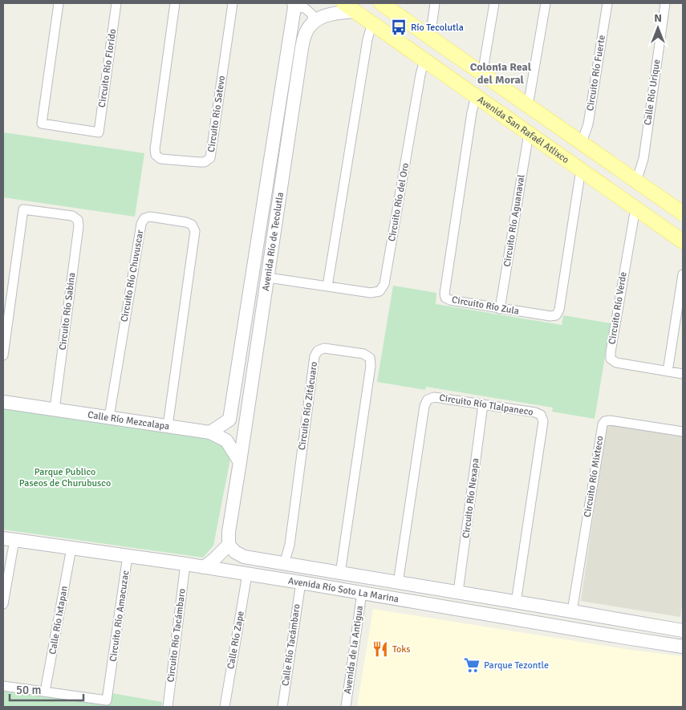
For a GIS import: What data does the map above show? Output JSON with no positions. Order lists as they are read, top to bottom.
{
  "streets": {
    "main road": ["Avenida San Rafaél Atlixco"],
    "street": [
      "Circuito Río Florido",
      "Circuito Río Fuerte",
      "Calle Río Urique",
      "Circuito Río Satevo",
      "Circuito Río del Oro",
      "Circuito Río Aguanaval",
      "Avenida Río de Tecolutla",
      "Circuito Río Chuvuscar",
      "Circuito Río Zula",
      "Circuito Río Verde",
      "Circuito Río Sabina",
      "Circuito Río Tlalpaneco",
      "Circuito Río Zitácuaro",
      "Calle Río Mezcalapa",
      "Circuito Río Mixteco",
      "Circuito Río Nexapa",
      "Avenida Río Soto La Marina",
      "Circuito Río Amacuzac",
      "Calle Río Ixtapan",
      "Circuito Río Tacámbaro",
      "Calle Río Zape",
      "Calle Río Tacámbaro",
      "Avenida de la Antigua"
    ]
  },
  "crossings": [
    ["Avenida San Rafaél Atlixco", "Circuito Río del Oro"],
    ["Avenida San Rafaél Atlixco", "Circuito Río Aguanaval"],
    ["Avenida San Rafaél Atlixco", "Circuito Río Zula"],
    ["Avenida San Rafaél Atlixco", "Circuito Río Verde"],
    ["Circuito Río del Oro", "Avenida Río de Tecolutla"],
    ["Circuito Río Aguanaval", "Circuito Río Zula"],
    ["Avenida Río de Tecolutla", "Calle Río Mezcalapa"],
    ["Avenida Río de Tecolutla", "Avenida Río Soto La Marina"],
    ["Circuito Río Chuvuscar", "Calle Río Mezcalapa"],
    ["Circuito Río Sabina", "Calle Río Mezcalapa"],
    ["Circuito Río Tlalpaneco", "Circuito Río Nexapa"],
    ["Circuito Río Tlalpaneco", "Avenida Río Soto La Marina"],
    ["Circuito Río Zitácuaro", "Avenida Río Soto La Marina"],
    ["Circuito Río Mixteco", "Avenida Río Soto La Marina"],
    ["Circuito Río Nexapa", "Avenida Río Soto La Marina"],
    ["Avenida Río Soto La Marina", "Circuito Río Amacuzac"],
    ["Avenida Río Soto La Marina", "Calle Río Ixtapan"],
    ["Avenida Río Soto La Marina", "Circuito Río Tacámbaro"],
    ["Avenida Río Soto La Marina", "Calle Río Zape"],
    ["Avenida Río Soto La Marina", "Calle Río Tacámbaro"],
    ["Avenida Río Soto La Marina", "Avenida de la Antigua"],
    ["Circuito Río Amacuzac", "Calle Río Ixtapan"]
  ],
  "districts": ["Colonia Real del Moral"],
  "parks": ["Parque Publico Paseos de Churubusco"],
  "places": {
    "bus stop": ["Río Tecolutla"],
    "restaurant": ["Toks"],
    "supermarket": ["Parque Tezontle"]
  },
  "scale_bar": "50 m",
  "north": "top"
}
